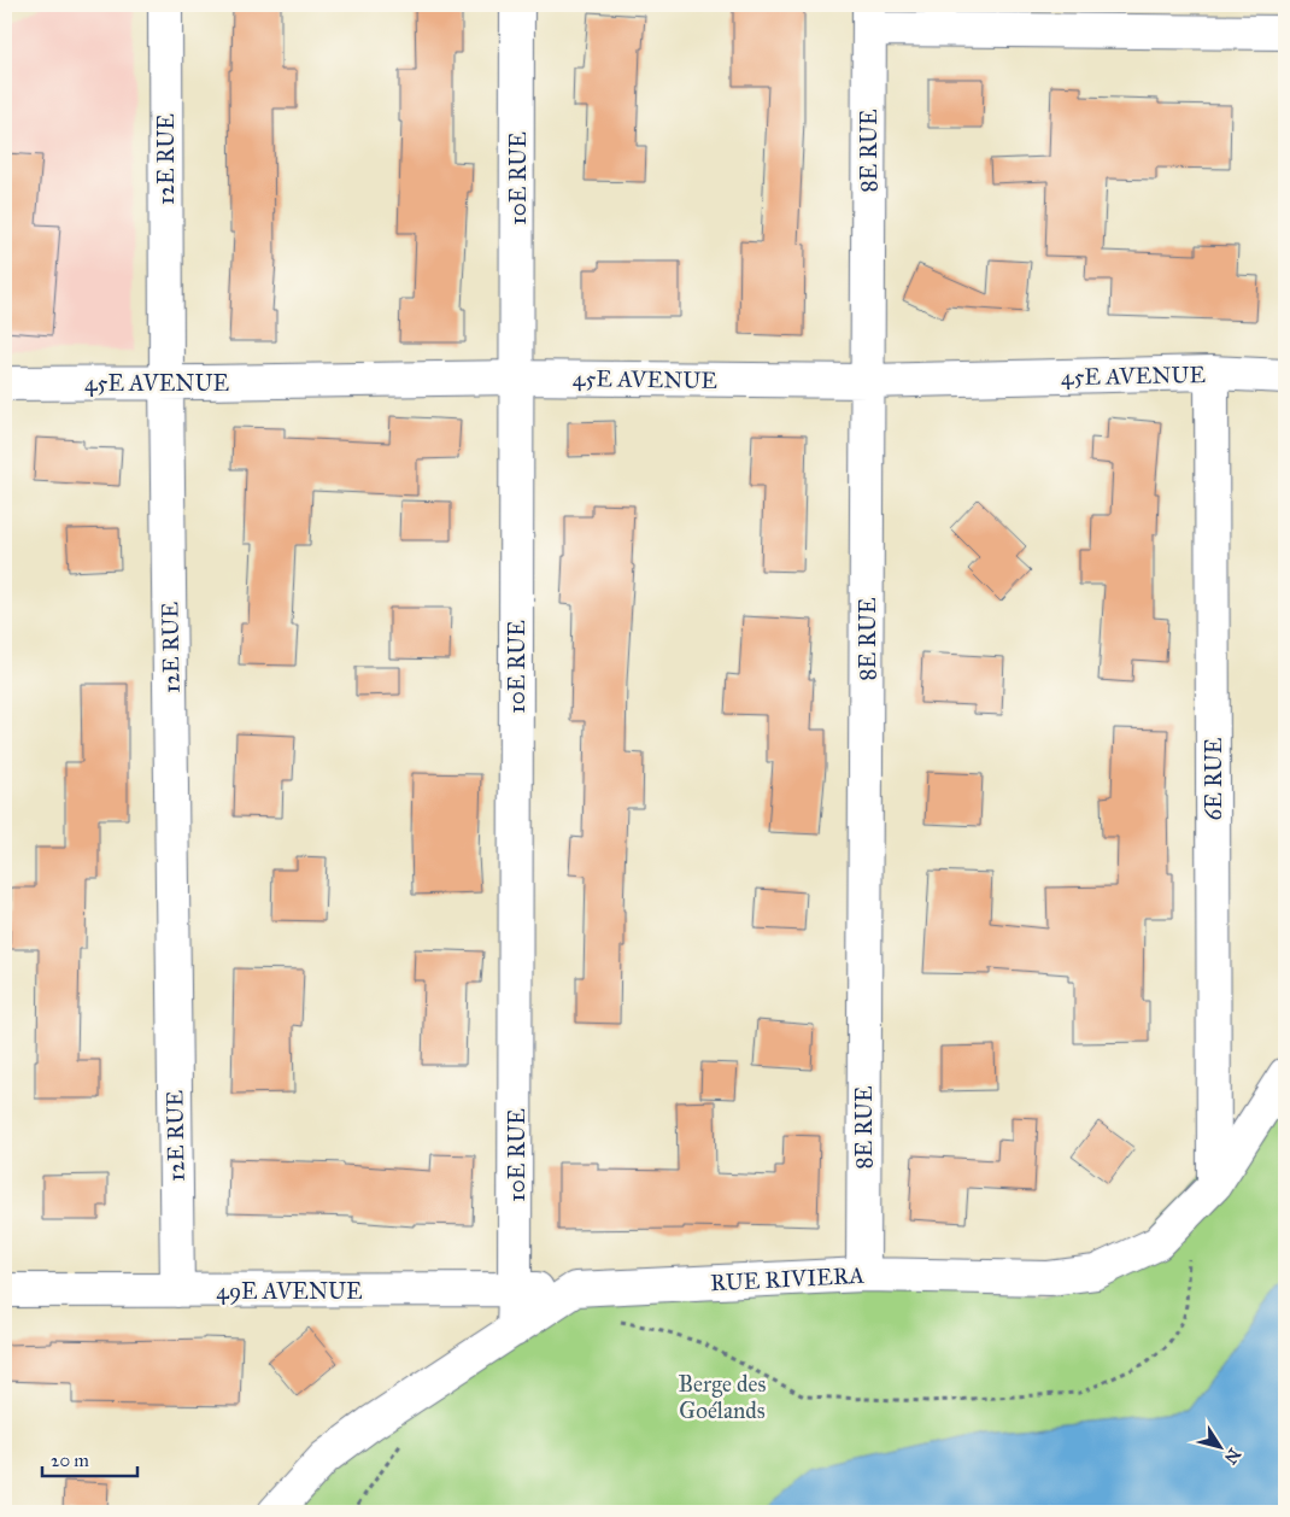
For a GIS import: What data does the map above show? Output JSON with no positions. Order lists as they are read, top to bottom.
{
  "streets": {
    "street": [
      "8E RUE",
      "12E RUE",
      "10E RUE",
      "45E AVENUE",
      "6E RUE",
      "RUE RIVIERA",
      "49E AVENUE"
    ]
  },
  "crossings": [
    ["8E RUE", "45E AVENUE"],
    ["8E RUE", "RUE RIVIERA"],
    ["12E RUE", "45E AVENUE"],
    ["12E RUE", "49E AVENUE"],
    ["10E RUE", "45E AVENUE"],
    ["10E RUE", "49E AVENUE"],
    ["45E AVENUE", "6E RUE"],
    ["6E RUE", "RUE RIVIERA"],
    ["RUE RIVIERA", "49E AVENUE"]
  ],
  "parks": ["Berge des Goélands"],
  "scale_bar": "20 m",
  "north": "bottom right"
}
